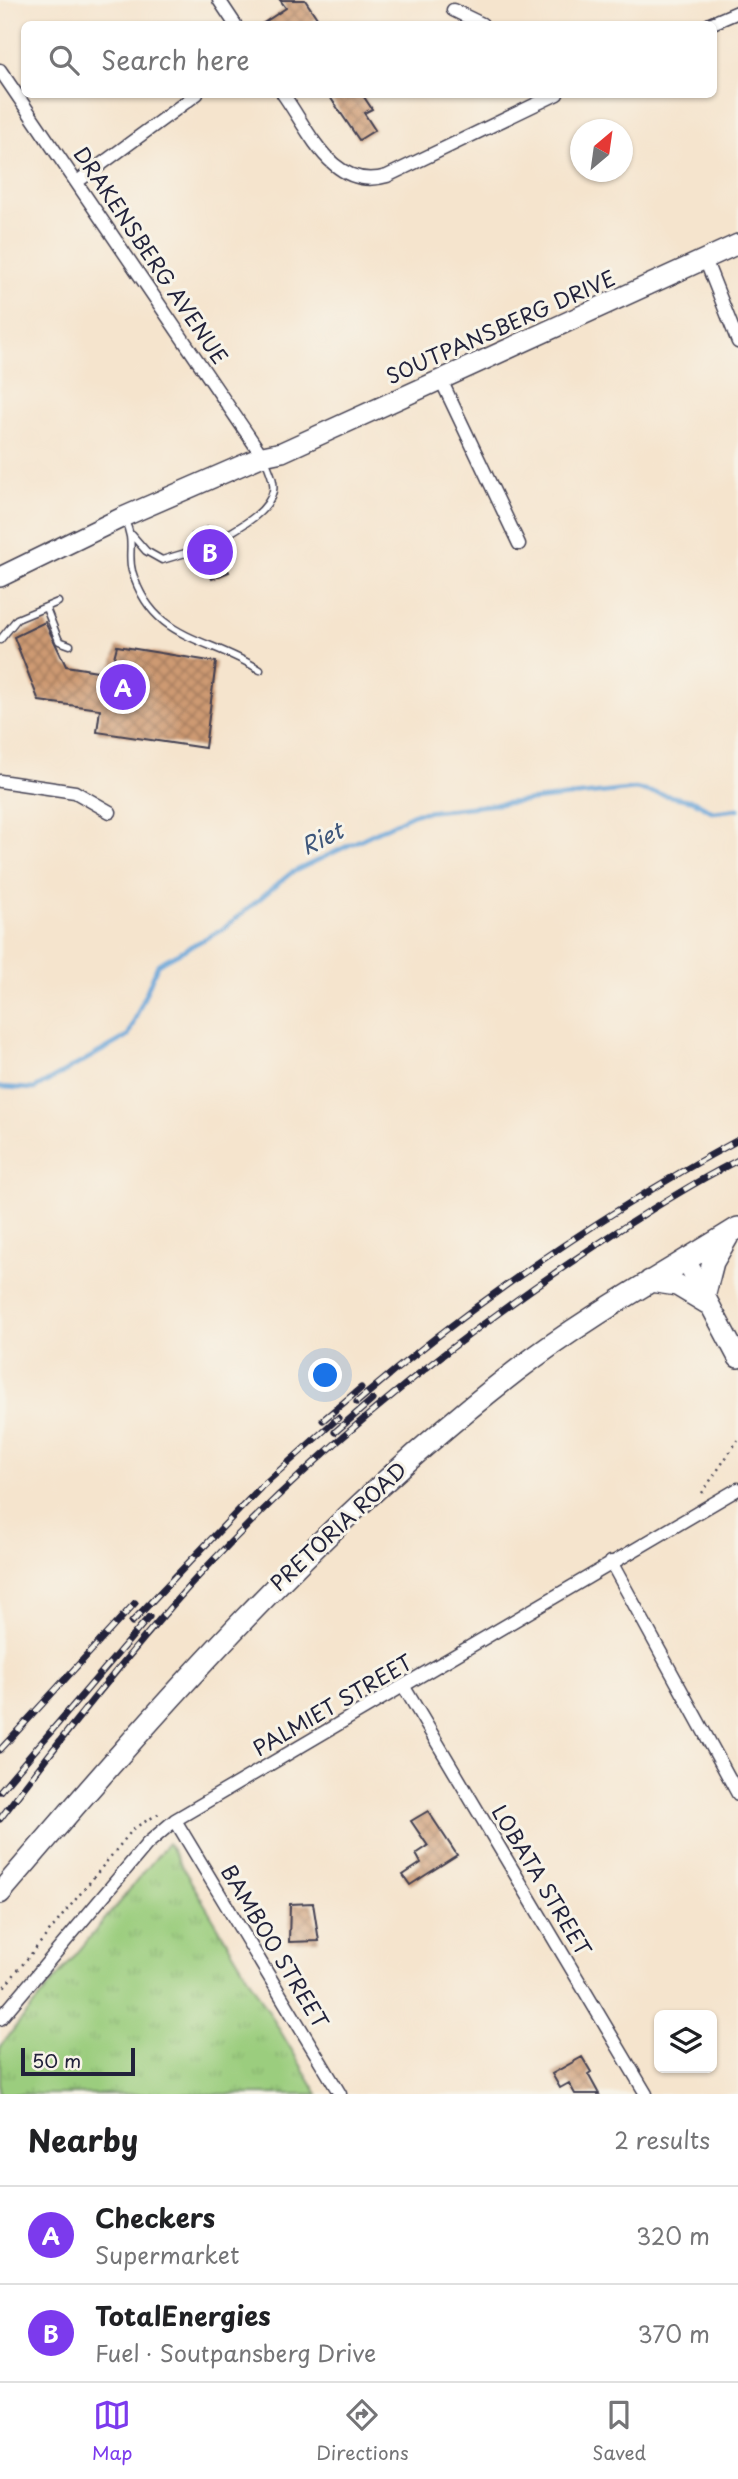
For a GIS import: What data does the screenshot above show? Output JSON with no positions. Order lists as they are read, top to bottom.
{
  "streets": {
    "main road": ["PRETORIA ROAD"],
    "street": [
      "DRAKENSBERG AVENUE",
      "SOUTPANSBERG DRIVE",
      "PALMIET STREET",
      "LOBATA STREET",
      "BAMBOO STREET"
    ]
  },
  "crossings": [
    ["DRAKENSBERG AVENUE", "SOUTPANSBERG DRIVE"],
    ["PALMIET STREET", "LOBATA STREET"],
    ["PALMIET STREET", "BAMBOO STREET"]
  ],
  "water": ["Riet"],
  "scale_bar": "50 m",
  "north": "top right",
  "page": {
    "search": "Search here",
    "pins": ["B", "A"],
    "scale": "50 m",
    "heading": ["Nearby", "2 results"],
    "list": [
      {
        "mark": "A",
        "name": "Checkers",
        "note": "Supermarket",
        "value": "320 m"
      },
      {
        "mark": "B",
        "name": "TotalEnergies",
        "note": "Fuel · Soutpansberg Drive",
        "value": "370 m"
      }
    ],
    "nav": ["Map", "Directions", "Saved"]
  }
}
